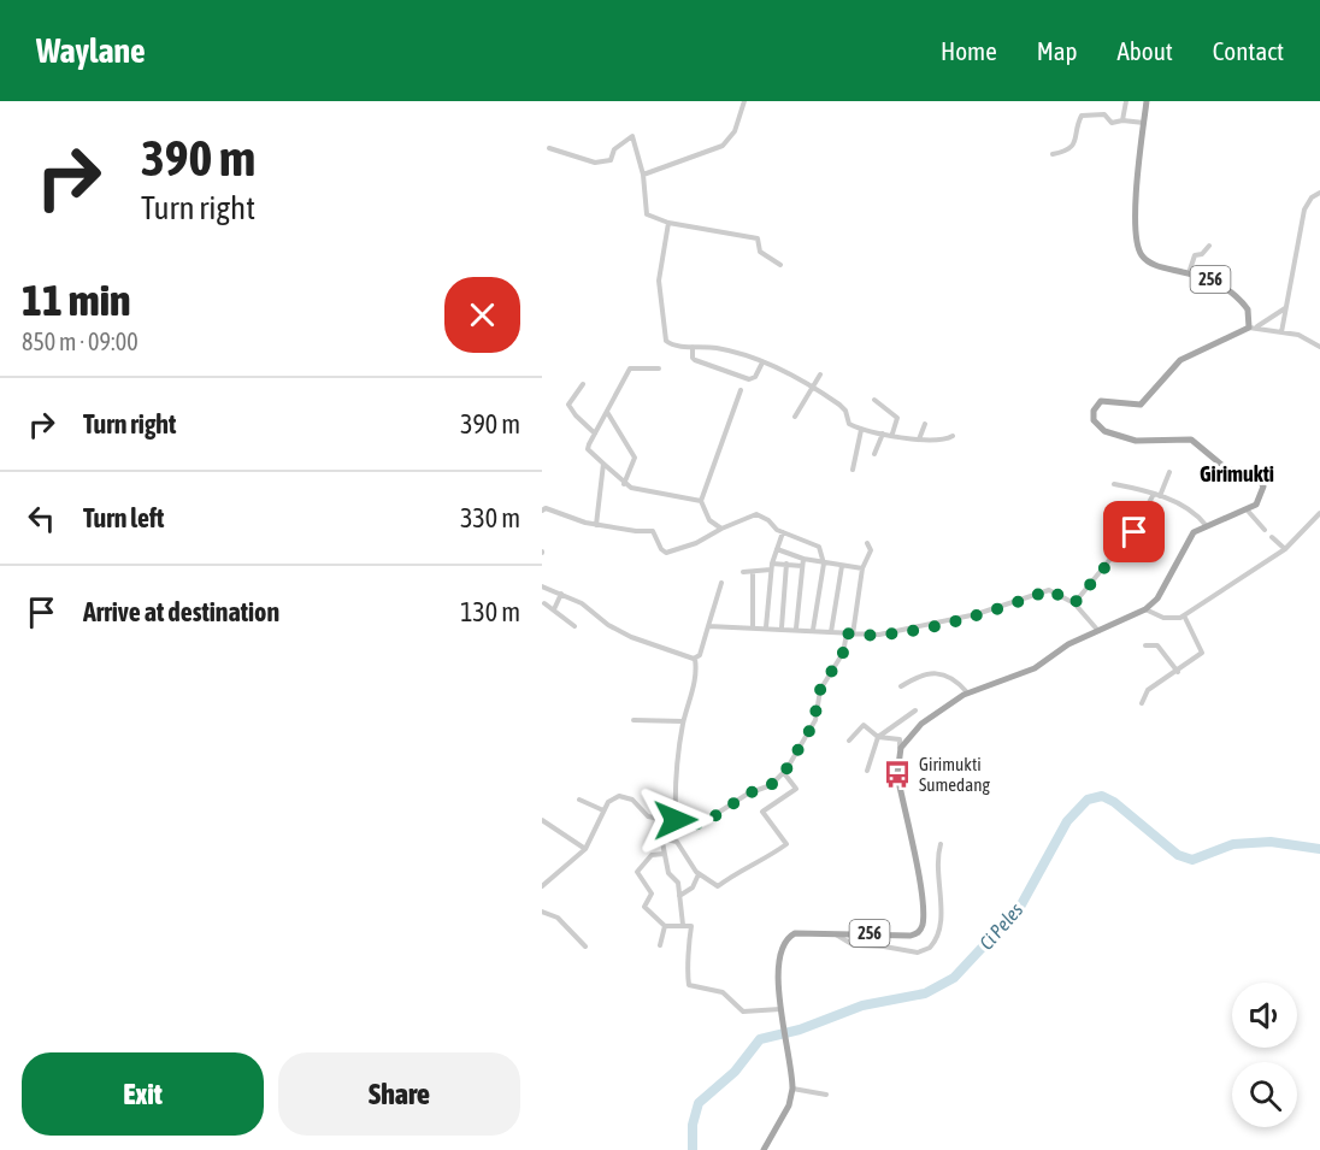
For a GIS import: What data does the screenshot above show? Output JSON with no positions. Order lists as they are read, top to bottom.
{
  "streets": {
    "main road": ["256"]
  },
  "districts": ["Girimukti"],
  "water": ["Ci Peles"],
  "places": {
    "bus stop": ["Girimukti Sumedang"]
  },
  "page": {
    "header": "Waylane",
    "nav": [
      "Home",
      "Map",
      "About",
      "Contact"
    ],
    "turn": ["390 m", "Turn right"],
    "heading": ["11 min", "850 m · 09:00"],
    "list": [
      {
        "name": "Turn right",
        "value": "390 m"
      },
      {
        "name": "Turn left",
        "value": "330 m"
      },
      {
        "name": "Arrive at destination",
        "value": "130 m"
      }
    ],
    "buttons": ["Exit", "Share"]
  }
}
